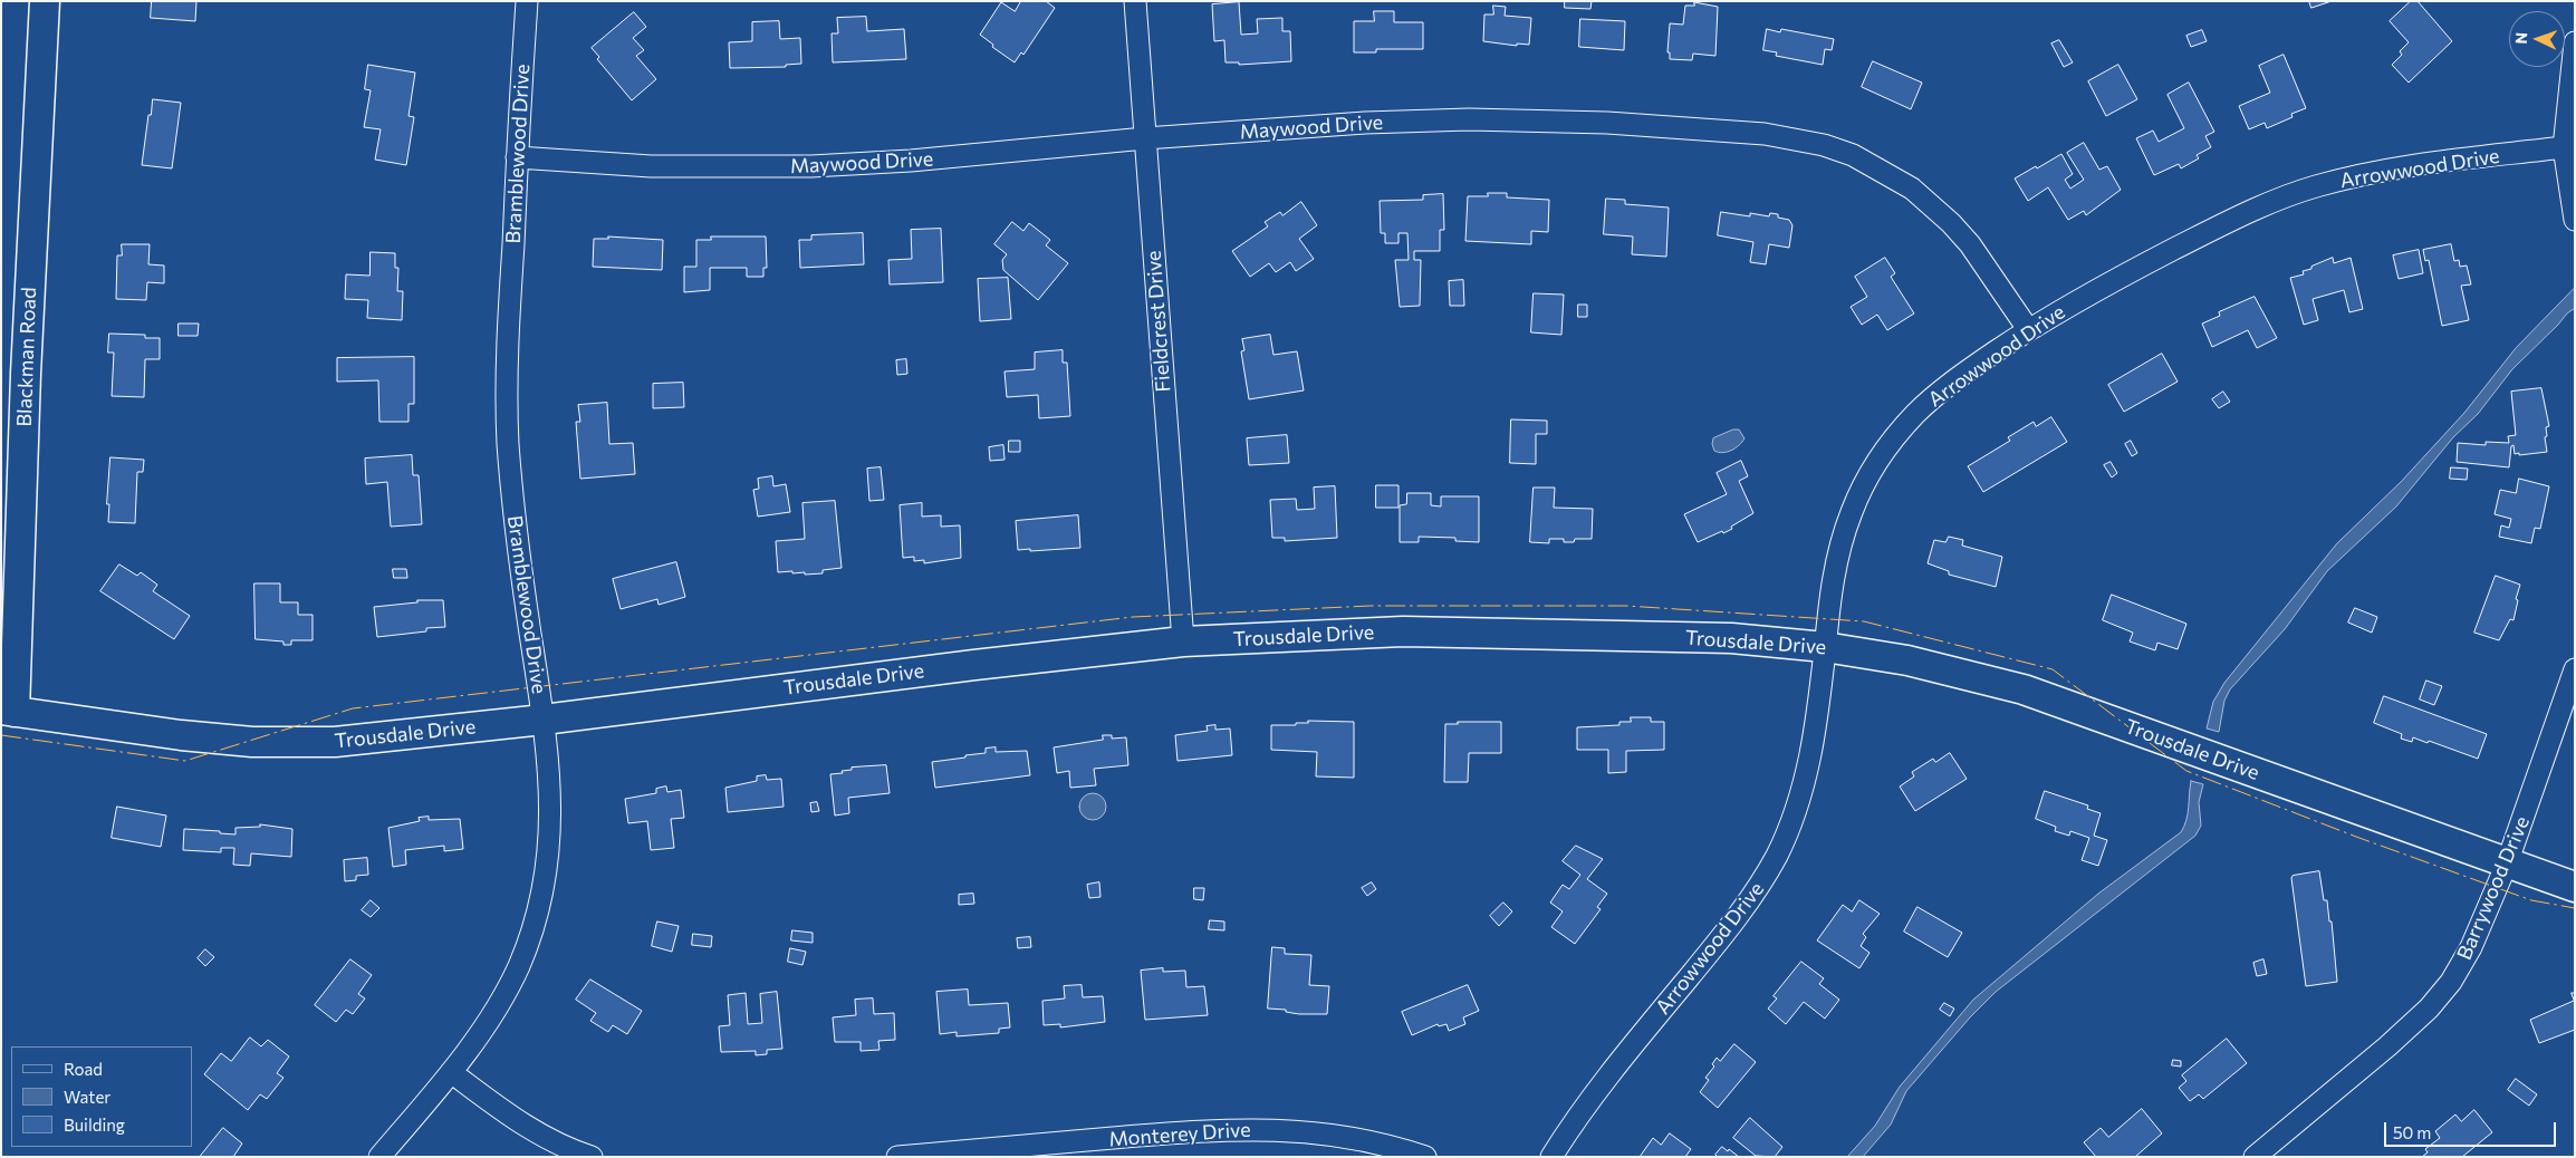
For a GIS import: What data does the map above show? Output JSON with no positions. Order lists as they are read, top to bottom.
{
  "streets": {
    "street": [
      "Maywood Drive",
      "Bramblewood Drive",
      "Arrowwood Drive",
      "Fieldcrest Drive",
      "Blackman Road",
      "Trousdale Drive",
      "Barrywood Drive",
      "Monterey Drive"
    ]
  },
  "crossings": [
    ["Maywood Drive", "Bramblewood Drive"],
    ["Maywood Drive", "Arrowwood Drive"],
    ["Maywood Drive", "Fieldcrest Drive"],
    ["Bramblewood Drive", "Trousdale Drive"],
    ["Arrowwood Drive", "Trousdale Drive"],
    ["Fieldcrest Drive", "Trousdale Drive"],
    ["Blackman Road", "Trousdale Drive"],
    ["Trousdale Drive", "Barrywood Drive"]
  ],
  "legend": ["Road", "Water", "Building"],
  "scale_bar": "50 m",
  "north": "left"
}
